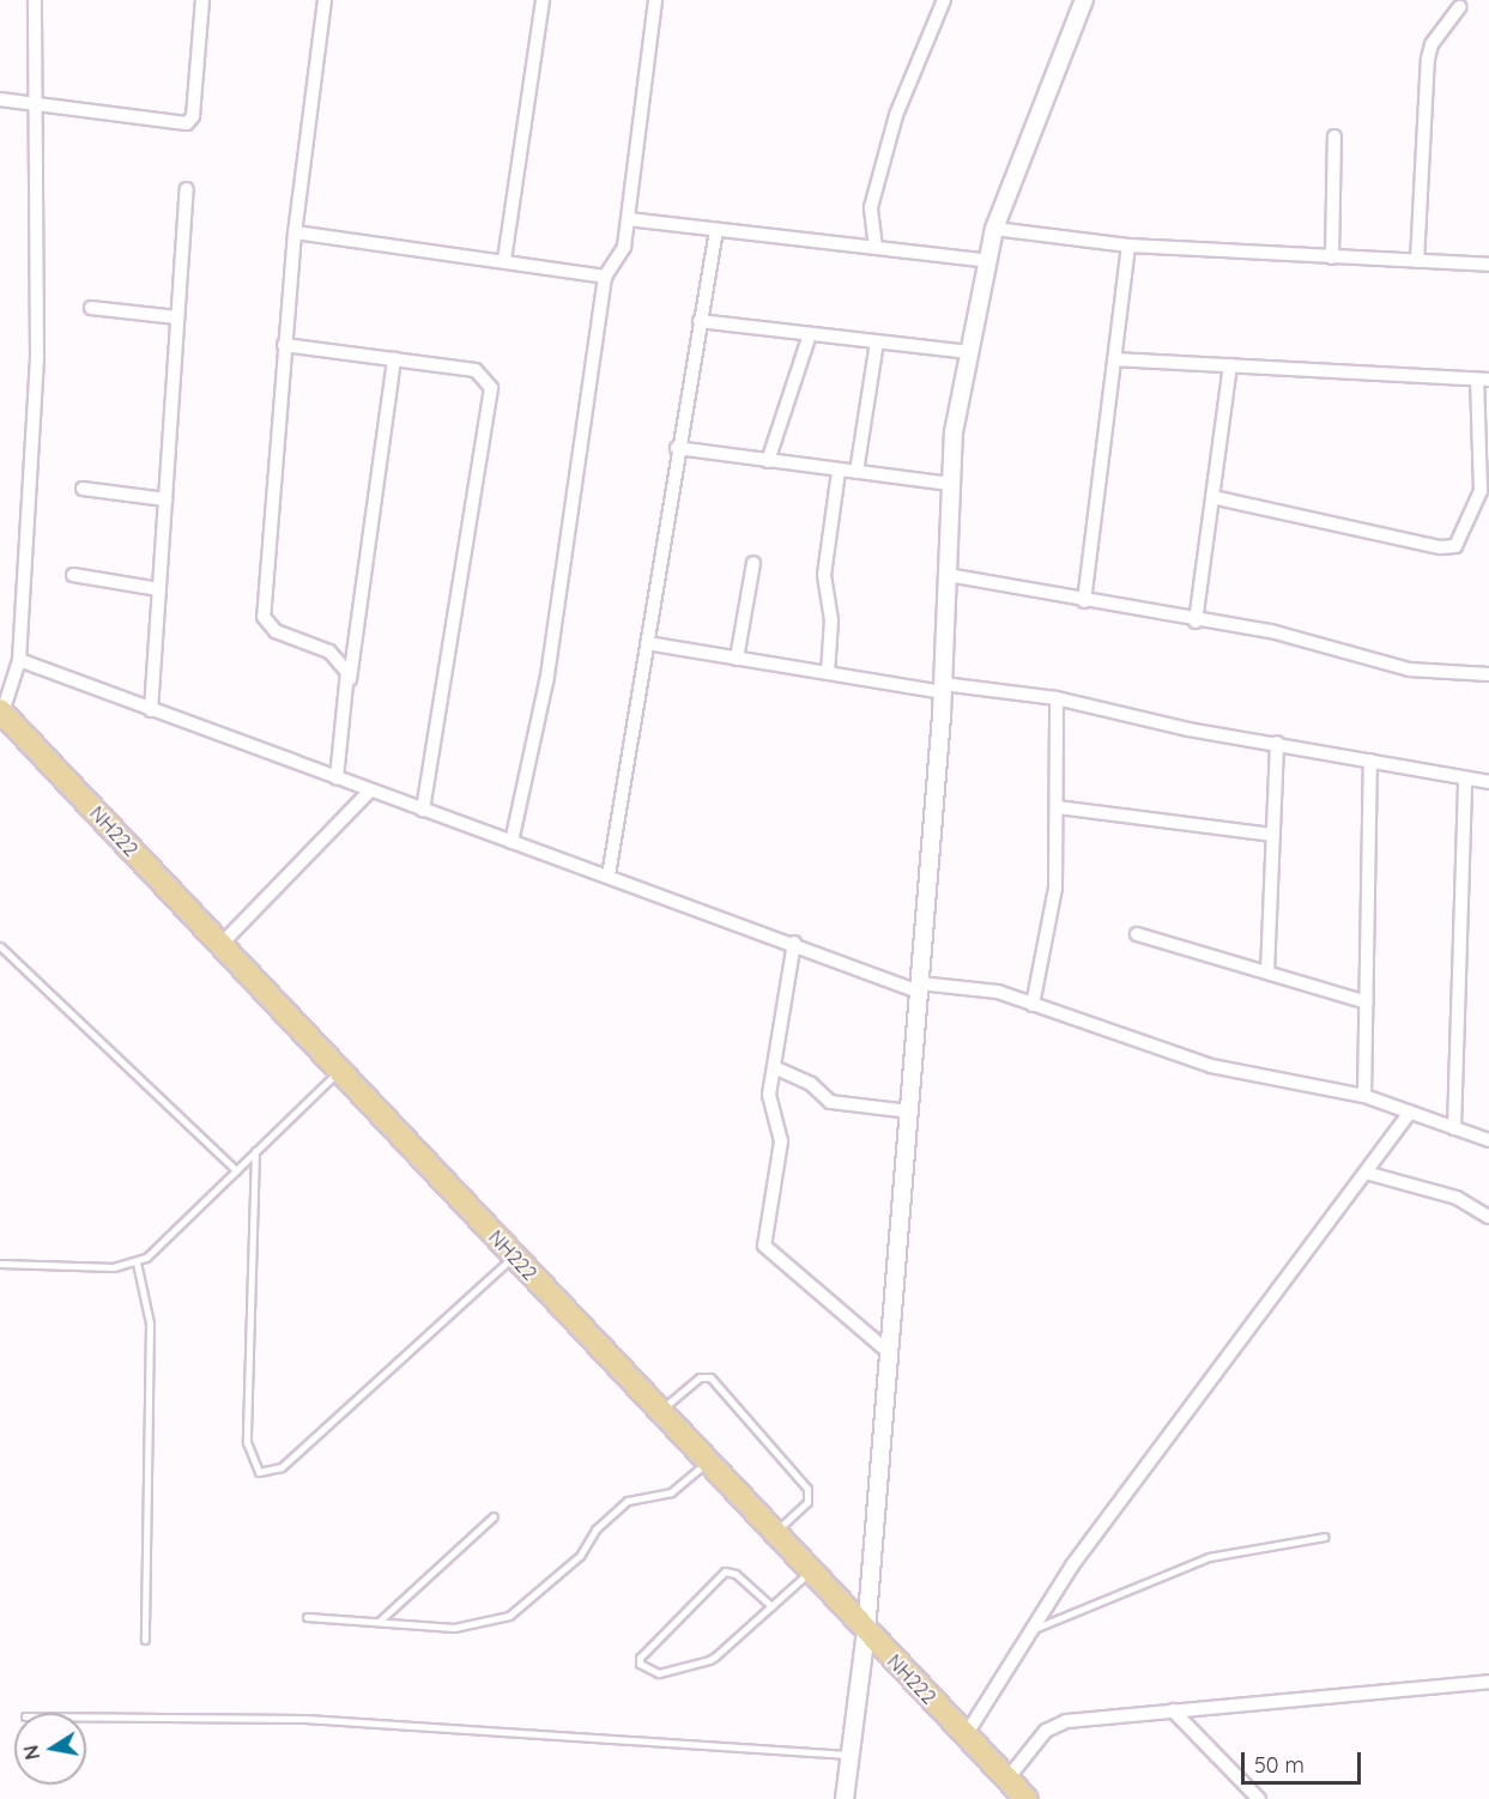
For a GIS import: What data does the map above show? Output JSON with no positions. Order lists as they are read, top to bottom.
{
  "streets": {
    "main road": ["NH222"]
  },
  "scale_bar": "50 m",
  "north": "left"
}
